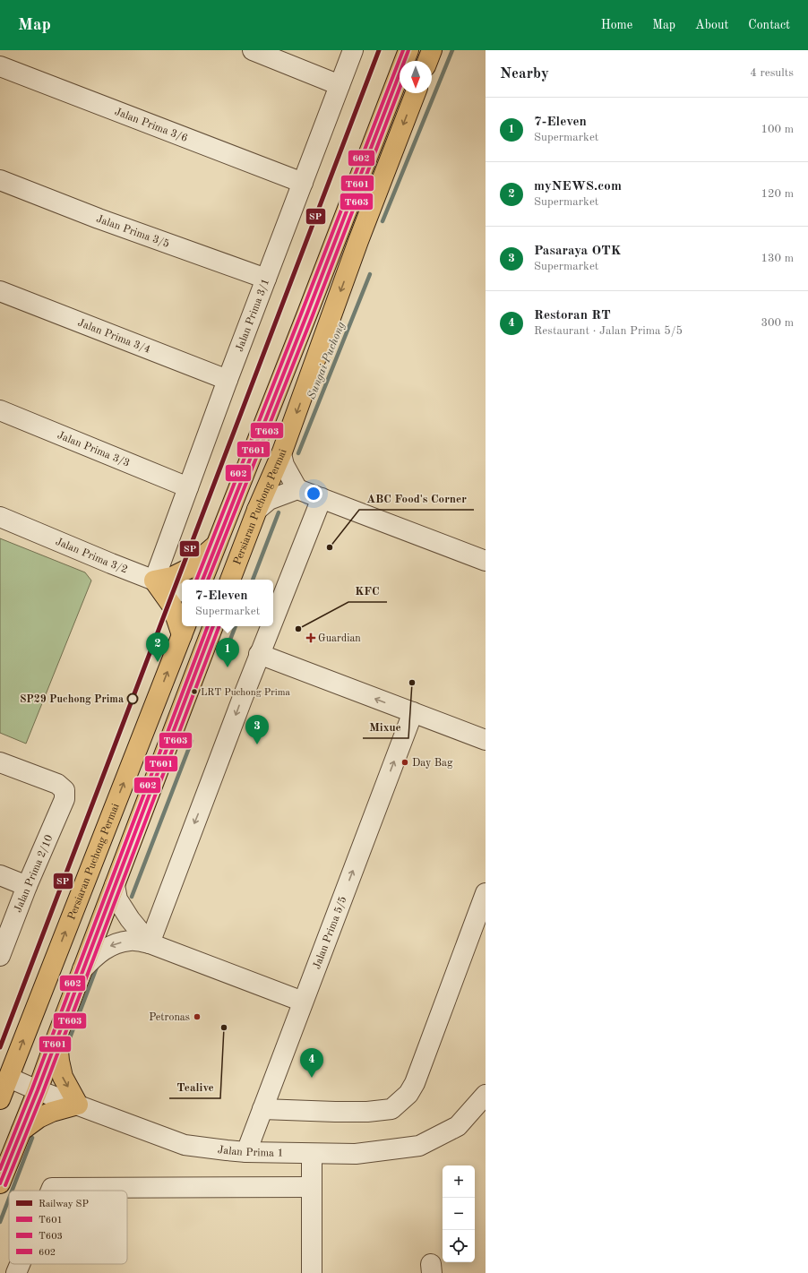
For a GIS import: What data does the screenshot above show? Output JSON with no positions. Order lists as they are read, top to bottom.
{
  "streets": {
    "main road": ["Persiaran Puchong Permai"],
    "street": [
      "Jalan Prima 3/6",
      "Jalan Prima 3/5",
      "Jalan Prima 3/1",
      "Jalan Prima 3/4",
      "Jalan Prima 3/3",
      "Jalan Prima 3/2",
      "Jalan Prima 2/10",
      "Jalan Prima 5/5",
      "Jalan Prima 1"
    ]
  },
  "crossings": [
    ["Jalan Prima 3/6", "Jalan Prima 3/1"],
    ["Jalan Prima 3/5", "Jalan Prima 3/1"],
    ["Jalan Prima 3/1", "Jalan Prima 3/4"],
    ["Jalan Prima 3/1", "Jalan Prima 3/3"],
    ["Jalan Prima 3/1", "Jalan Prima 3/2"],
    ["Persiaran Puchong Permai", "Jalan Prima 1"],
    ["Jalan Prima 5/5", "Jalan Prima 1"]
  ],
  "water": ["Sungai Puchong"],
  "places": {
    "other": [
      "ABC Food's Corner",
      "KFC",
      "Mixue",
      "LRT Puchong Prima",
      "SP29 Puchong Prima",
      "Day Bag",
      "Petronas",
      "Tealive"
    ],
    "health": ["Guardian"]
  },
  "lines": [
    "rail line SP",
    "transit line T601",
    "transit line 602",
    "transit line T603"
  ],
  "legend": [
    "Railway SP",
    "T601",
    "T603",
    "602"
  ],
  "north": "bottom",
  "page": {
    "header": "Map",
    "nav": [
      "Home",
      "Map",
      "About",
      "Contact"
    ],
    "heading": ["Nearby", "4 results"],
    "list": [
      {
        "mark": "1",
        "name": "7-Eleven",
        "note": "Supermarket",
        "value": "100 m"
      },
      {
        "mark": "2",
        "name": "myNEWS.com",
        "note": "Supermarket",
        "value": "120 m"
      },
      {
        "mark": "3",
        "name": "Pasaraya OTK",
        "note": "Supermarket",
        "value": "130 m"
      },
      {
        "mark": "4",
        "name": "Restoran RT",
        "note": "Restaurant · Jalan Prima 5/5",
        "value": "300 m"
      }
    ],
    "popup": ["7-Eleven", "Supermarket"],
    "pins": [
      "2",
      "1",
      "3",
      "4"
    ],
    "map_buttons": ["+", "−"]
  }
}
